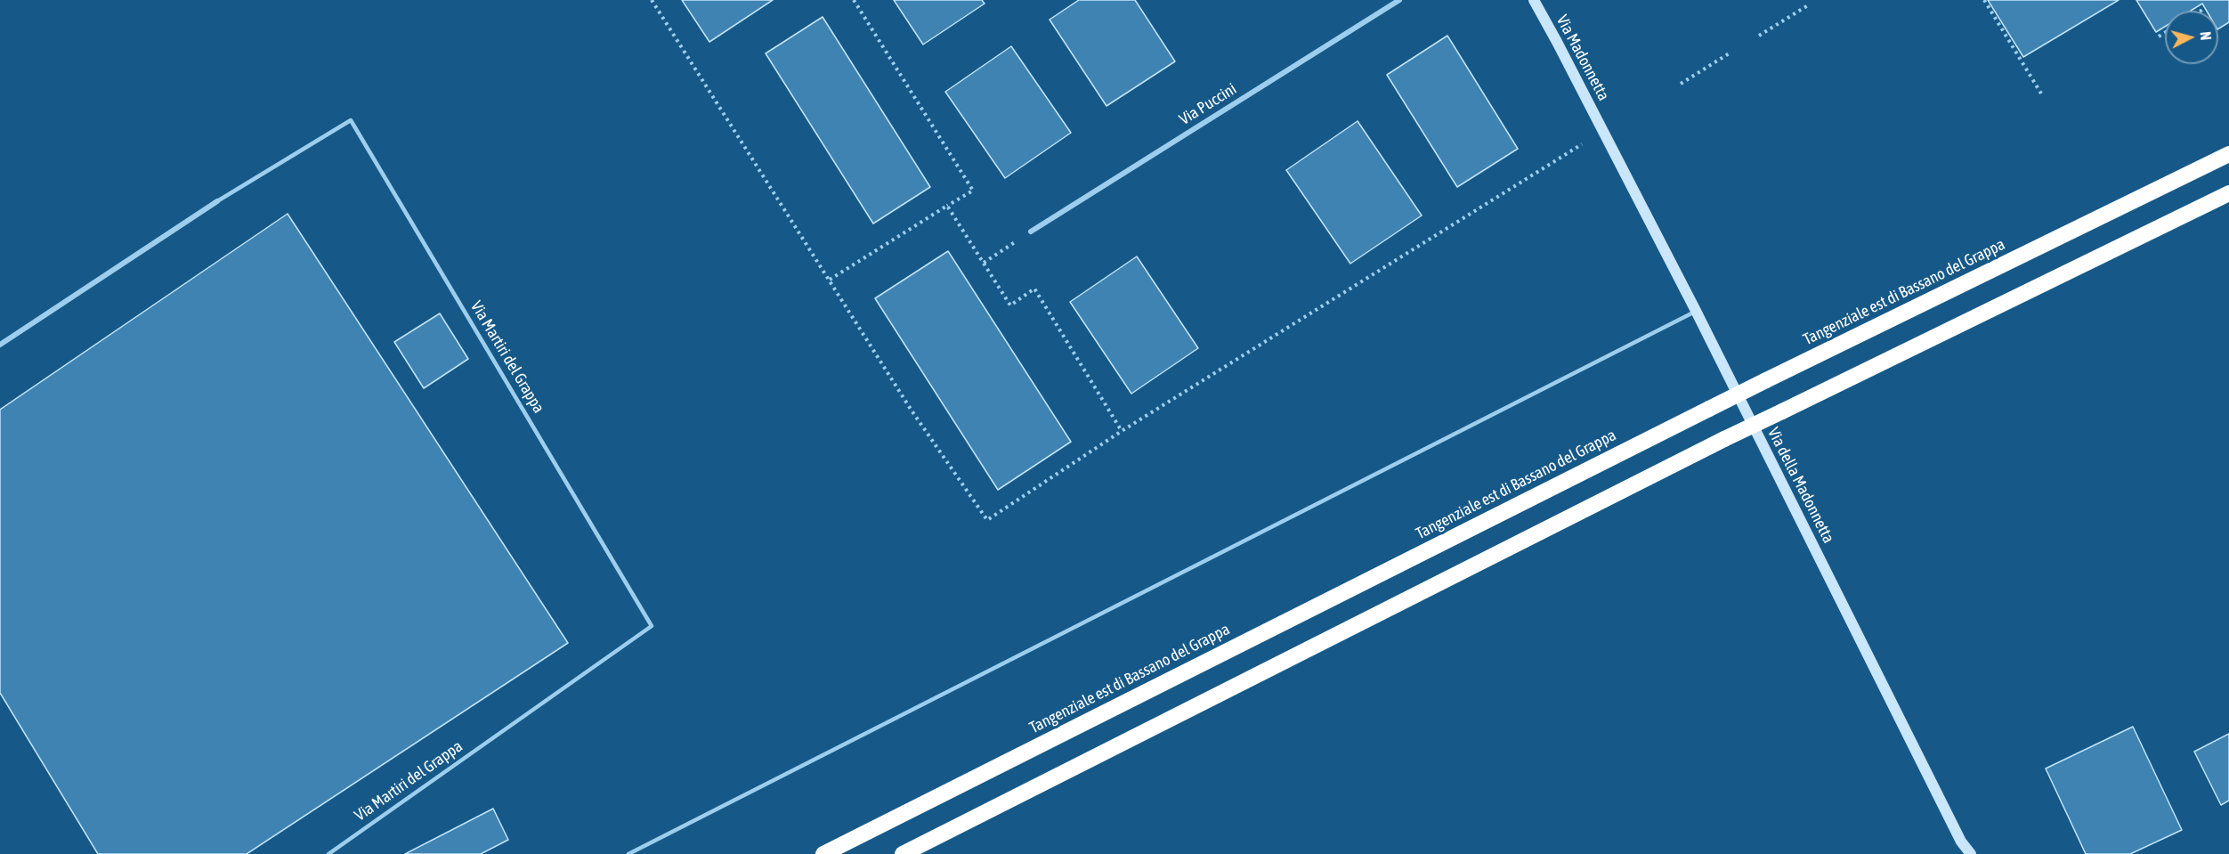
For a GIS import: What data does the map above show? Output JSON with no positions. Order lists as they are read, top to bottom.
{
  "streets": {
    "highway": ["Tangenziale est di Bassano del Grappa"],
    "street": [
      "Via Madonnetta",
      "Via Puccini",
      "Via Martiri del Grappa",
      "Via della Madonnetta"
    ]
  },
  "crossings": [
    ["Via Madonnetta", "Via della Madonnetta"]
  ],
  "north": "right"
}
